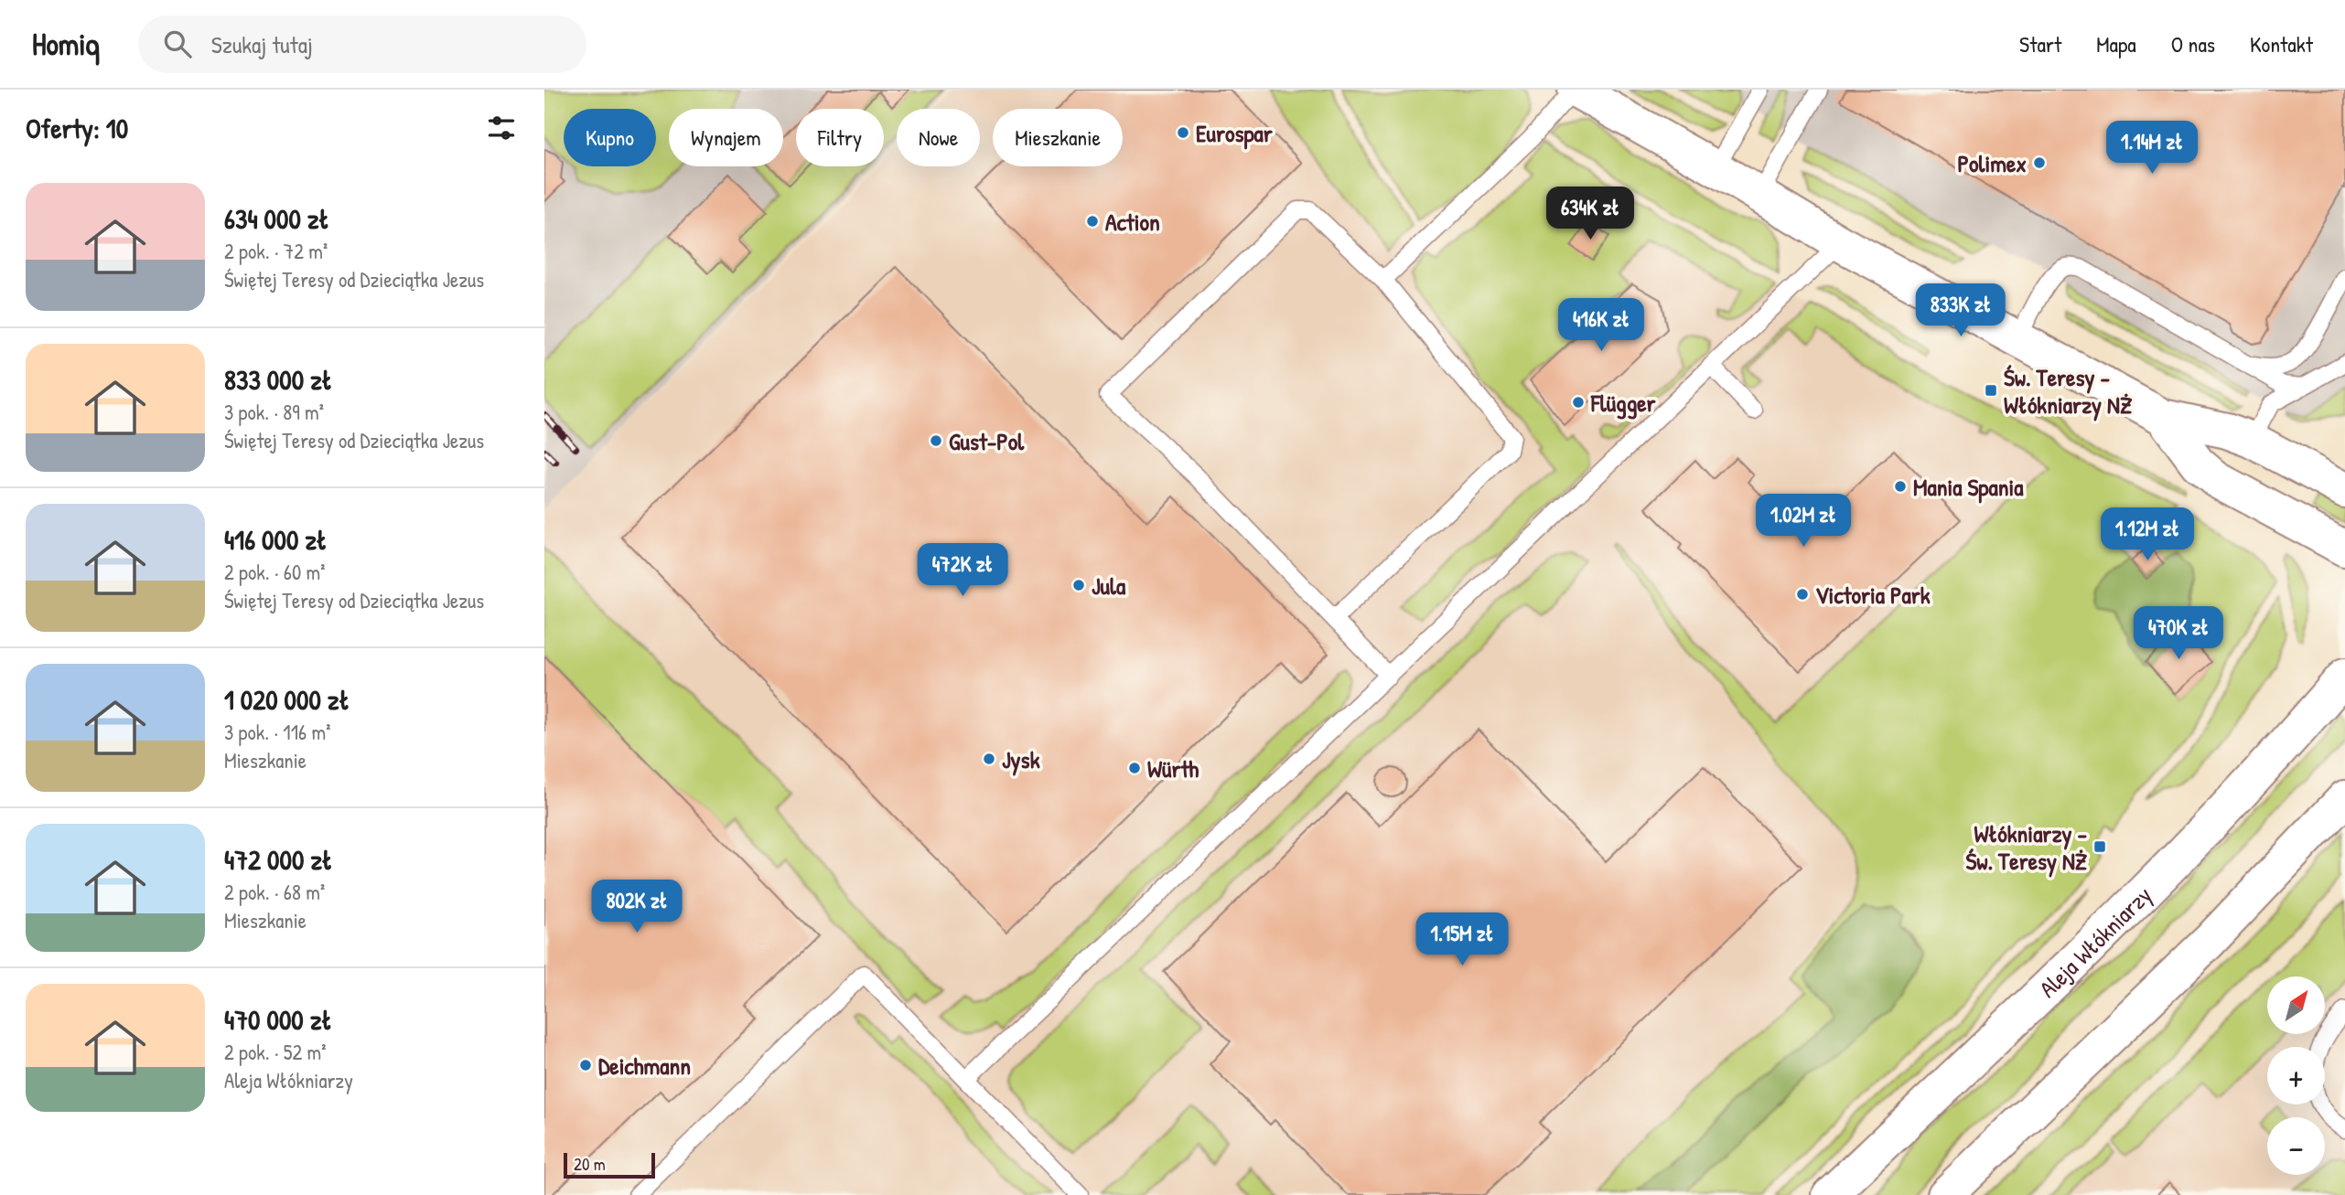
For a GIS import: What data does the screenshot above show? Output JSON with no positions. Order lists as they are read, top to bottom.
{
  "streets": {
    "main road": ["Aleja Włókniarzy"]
  },
  "places": {
    "other": [
      "Eurospar",
      "Polimex",
      "Action",
      "Flügger",
      "Gust-Pol",
      "Mania Spania",
      "Jula",
      "Victoria Park",
      "Jysk",
      "Würth",
      "Deichmann"
    ],
    "transit": ["Św. Teresy - Włókniarzy NŻ", "Włókniarzy - Św. Teresy NŻ"]
  },
  "scale_bar": "20 m",
  "north": "top right",
  "page": {
    "header": "Homiq",
    "search": "Szukaj tutaj",
    "nav": [
      "Start",
      "Mapa",
      "O nas",
      "Kontakt"
    ],
    "heading": "Oferty: 10",
    "chip": [
      "Kupno",
      "Wynajem",
      "Filtry",
      "Nowe",
      "Mieszkanie"
    ],
    "price": [
      "1.14M zł",
      "634K zł",
      "833K zł",
      "416K zł",
      "1.02M zł",
      "1.12M zł",
      "472K zł",
      "470K zł",
      "802K zł",
      "1.15M zł"
    ],
    "list": [
      {
        "name": "634 000 zł",
        "note": "2 pok. · 72 m² · Świętej Teresy od Dzieciątka Jezus"
      },
      {
        "name": "833 000 zł",
        "note": "3 pok. · 89 m² · Świętej Teresy od Dzieciątka Jezus"
      },
      {
        "name": "416 000 zł",
        "note": "2 pok. · 60 m² · Świętej Teresy od Dzieciątka Jezus"
      },
      {
        "name": "1 020 000 zł",
        "note": "3 pok. · 116 m² · Mieszkanie"
      },
      {
        "name": "472 000 zł",
        "note": "2 pok. · 68 m² · Mieszkanie"
      },
      {
        "name": "470 000 zł",
        "note": "2 pok. · 52 m² · Aleja Włókniarzy"
      }
    ],
    "map_buttons": ["+", "−"],
    "scale": "20 m"
  }
}
